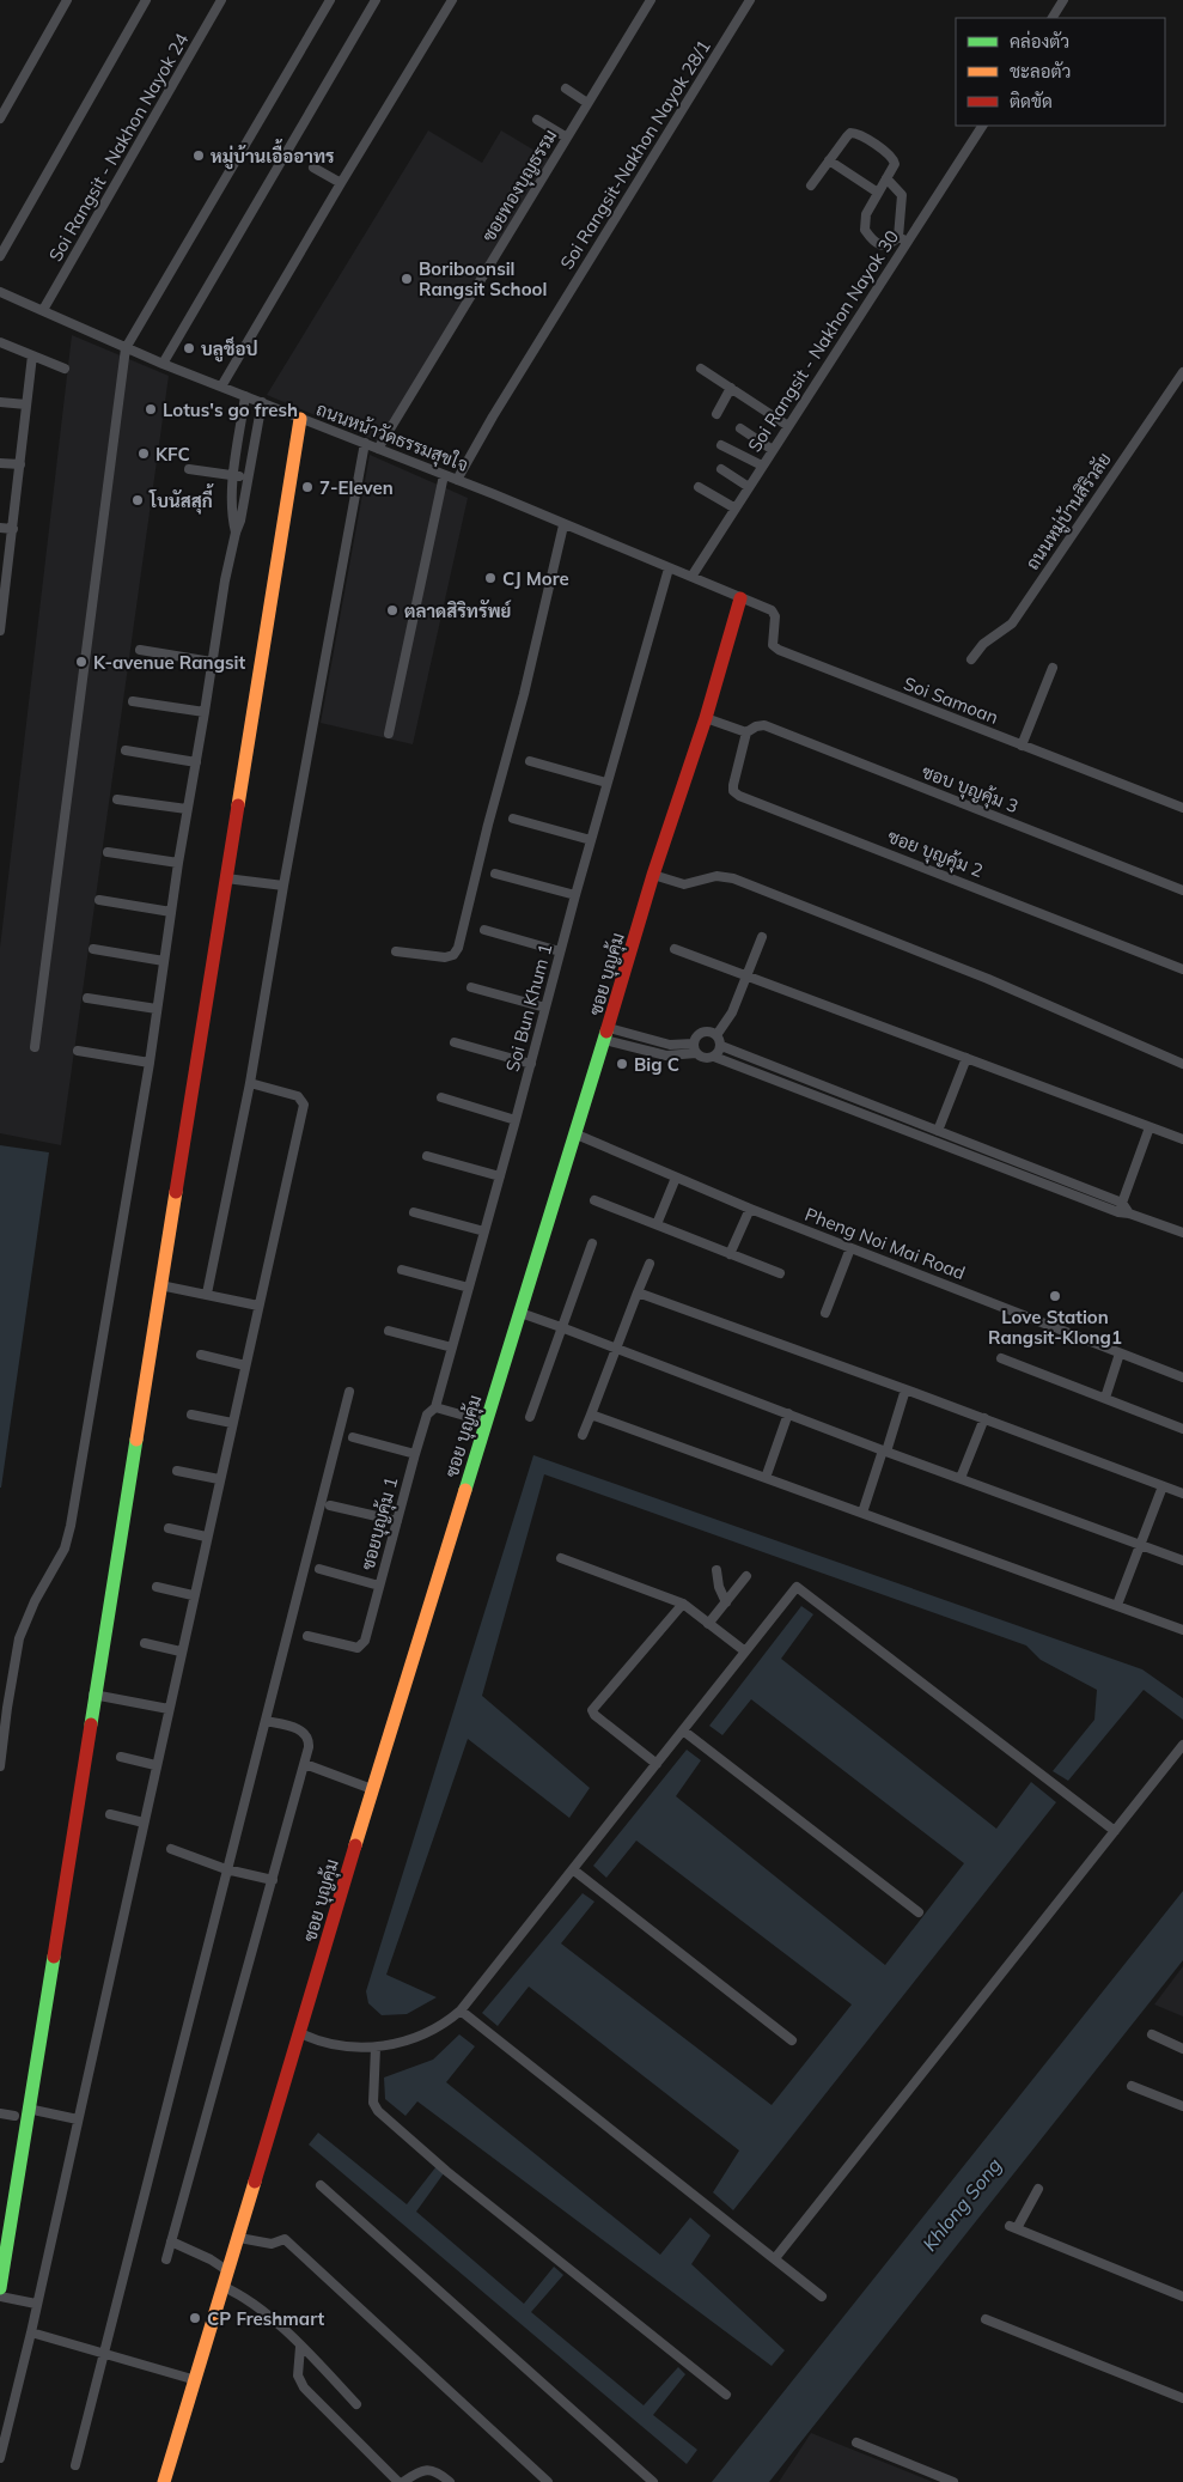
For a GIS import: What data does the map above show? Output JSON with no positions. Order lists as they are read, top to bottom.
{
  "streets": {
    "street": [
      "Soi Rangsit - Nakhon Nayok 24",
      "Soi Rangsit-Nakhon Nayok 28/1",
      "ซอยทองบุญธรรม",
      "Soi Rangsit - Nakhon Nayok 30",
      "ถนนหน้าวัดธรรมสุขใจ",
      "ถนนหมู่บ้านสิริวลัย",
      "Soi Samoan",
      "ซอบ บุญคุ้ม 3",
      "ซอย บุญคุ้ม 2",
      "ซอย บุญคุ้ม",
      "Soi Bun Khum 1",
      "Pheng Noi Mai Road",
      "ซอยบุญคุ้ม 1"
    ]
  },
  "crossings": [
    ["Soi Rangsit - Nakhon Nayok 24", "ถนนหน้าวัดธรรมสุขใจ"],
    ["Soi Rangsit-Nakhon Nayok 28/1", "ถนนหน้าวัดธรรมสุขใจ"],
    ["ซอยทองบุญธรรม", "ถนนหน้าวัดธรรมสุขใจ"],
    ["Soi Rangsit - Nakhon Nayok 30", "ถนนหน้าวัดธรรมสุขใจ"],
    ["ถนนหน้าวัดธรรมสุขใจ", "Soi Samoan"],
    ["ถนนหน้าวัดธรรมสุขใจ", "ซอย บุญคุ้ม"],
    ["ถนนหน้าวัดธรรมสุขใจ", "Soi Bun Khum 1"],
    ["Soi Samoan", "ซอย บุญคุ้ม"],
    ["ซอบ บุญคุ้ม 3", "ซอย บุญคุ้ม 2"],
    ["ซอย บุญคุ้ม", "Pheng Noi Mai Road"],
    ["Soi Bun Khum 1", "ซอยบุญคุ้ม 1"]
  ],
  "water": ["Khlong Song"],
  "places": [
    "หมู่บ้านเอื้ออาทร",
    "Boriboonsil Rangsit School",
    "บลูช็อป",
    "Lotus's go fresh",
    "KFC",
    "7-Eleven",
    "โบนัสสุกี้",
    "CJ More",
    "ตลาดสิริทรัพย์",
    "K-avenue Rangsit",
    "Big C",
    "Love Station Rangsit-Klong1",
    "CP Freshmart"
  ],
  "legend": ["คล่องตัว", "ชะลอตัว", "ติดขัด"]
}
